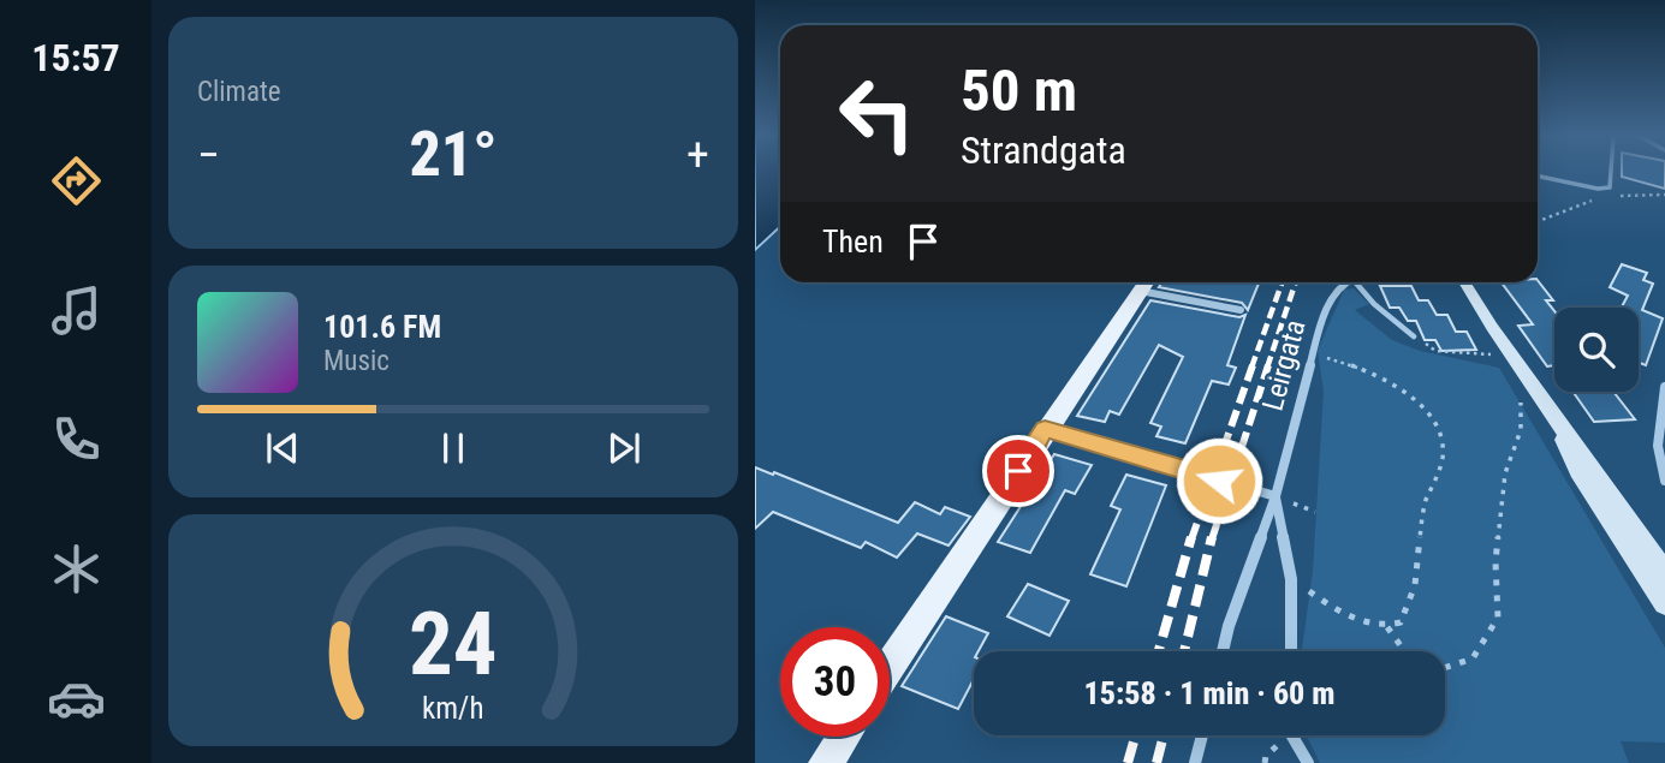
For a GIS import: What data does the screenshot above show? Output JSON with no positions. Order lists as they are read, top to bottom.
{
  "streets": {
    "street": ["Leirgata"]
  },
  "page": {
    "tabs": "15:57",
    "tile": "Climate",
    "turn": ["50 m", "Strandgata"],
    "heat": ["−", "21°", "+"],
    "then": "Then",
    "song": ["101.6 FM", "Music"],
    "limit": "30",
    "trip": "15:58 · 1 min · 60 m",
    "gauge": ["24", "km/h"]
  }
}
